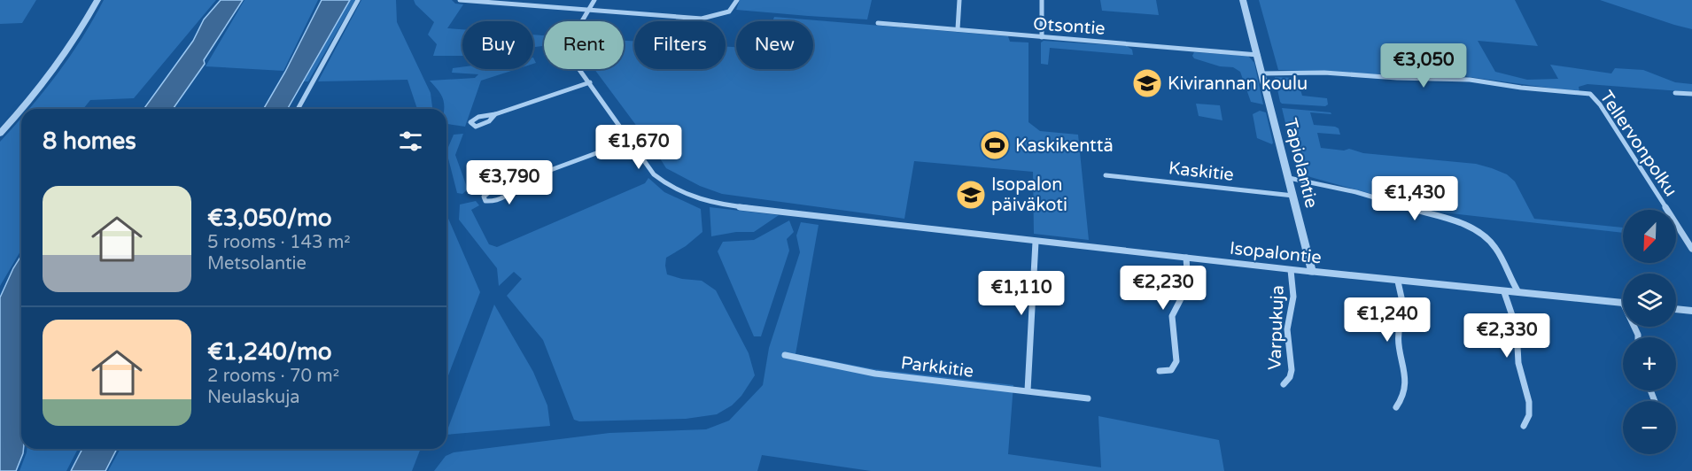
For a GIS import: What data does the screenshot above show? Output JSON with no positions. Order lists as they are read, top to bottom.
{
  "streets": {
    "street": [
      "Otsontie",
      "Tellervonpolku",
      "Tapiolantie",
      "Kaskitie",
      "Isopalontie",
      "Varpukuja",
      "Parkkitie"
    ]
  },
  "crossings": [
    ["Otsontie", "Tapiolantie"],
    ["Tellervonpolku", "Tapiolantie"],
    ["Tapiolantie", "Kaskitie"],
    ["Tapiolantie", "Isopalontie"],
    ["Isopalontie", "Varpukuja"]
  ],
  "places": {
    "school or university": ["Kivirannan koulu", "Isopalon päiväkoti"],
    "sports": ["Kaskikenttä"]
  },
  "north": "bottom left",
  "page": {
    "chip": [
      "Buy",
      "Rent",
      "Filters",
      "New"
    ],
    "price": [
      "€3,050",
      "€1,670",
      "€3,790",
      "€1,430",
      "€2,230",
      "€1,110",
      "€1,240",
      "€2,330"
    ],
    "heading": "8 homes",
    "list": [
      {
        "name": "€3,050/mo",
        "note": "5 rooms · 143 m² · Metsolantie"
      },
      {
        "name": "€1,240/mo",
        "note": "2 rooms · 70 m² · Neulaskuja"
      }
    ],
    "map_buttons": ["+", "−"]
  }
}
